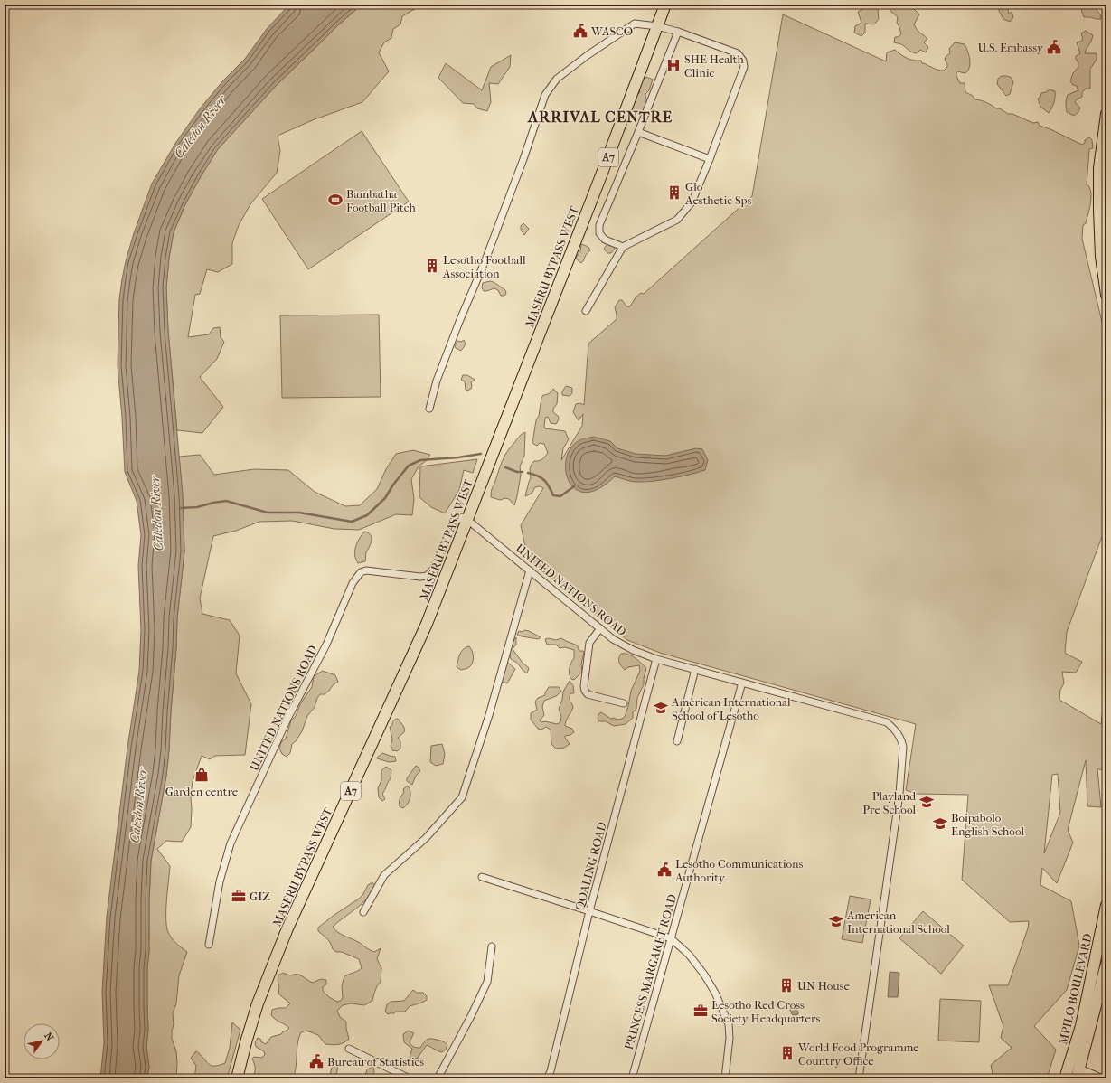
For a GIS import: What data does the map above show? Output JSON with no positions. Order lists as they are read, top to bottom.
{
  "streets": {
    "main road": ["A7", "MASERU BYPASS WEST", "MPILO BOULEVARD"],
    "street": ["UNITED NATIONS ROAD", "QOALING ROAD", "PRINCESS MARGARET ROAD"]
  },
  "crossings": [
    ["MASERU BYPASS WEST", "UNITED NATIONS ROAD"],
    ["UNITED NATIONS ROAD", "QOALING ROAD"],
    ["UNITED NATIONS ROAD", "PRINCESS MARGARET ROAD"]
  ],
  "districts": ["ARRIVAL CENTRE"],
  "water": ["Caledon River"],
  "places": {
    "public building": [
      "WASCO",
      "U.S. Embassy",
      "Lesotho Communications Authority",
      "Bureau of Statistics"
    ],
    "hospital": ["SHE Health Clinic"],
    "building": [
      "Glo Aesthetic Sps",
      "Lesotho Football Association",
      "UN House",
      "World Food Programme Country Office"
    ],
    "sports": ["Bambatha Football Pitch"],
    "school or university": [
      "American International School of Lesotho",
      "Playland Pre School",
      "Boipabolo English School",
      "American International School"
    ],
    "shop": ["Garden centre"],
    "office": ["GIZ", "Lesotho Red Cross Society Headquarters"]
  },
  "north": "top right"
}
